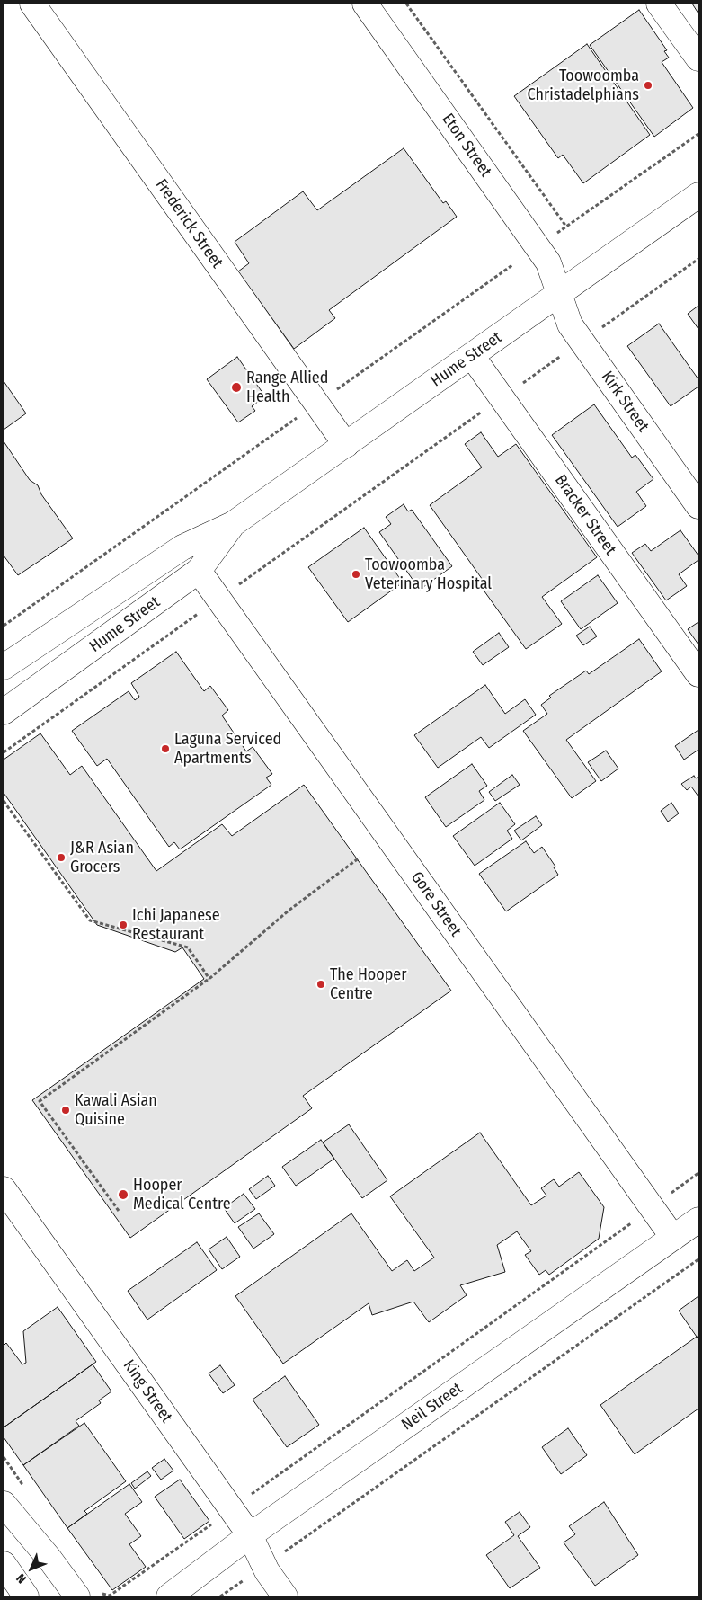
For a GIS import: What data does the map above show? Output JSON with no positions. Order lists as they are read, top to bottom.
{
  "streets": {
    "main road": [
      "Eton Street",
      "Frederick Street",
      "Hume Street",
      "Kirk Street",
      "Bracker Street",
      "Gore Street",
      "King Street",
      "Neil Street"
    ]
  },
  "crossings": [
    ["Eton Street", "Hume Street"],
    ["Eton Street", "Kirk Street"],
    ["Frederick Street", "Hume Street"],
    ["Hume Street", "Kirk Street"],
    ["Hume Street", "Bracker Street"],
    ["Hume Street", "Gore Street"],
    ["Gore Street", "Neil Street"],
    ["King Street", "Neil Street"]
  ],
  "places": [
    "Toowoomba Christadelphians",
    "Range Allied Health",
    "Toowoomba Veterinary Hospital",
    "Laguna Serviced Apartments",
    "J&R Asian Grocers",
    "Ichi Japanese Restaurant",
    "The Hooper Centre",
    "Kawali Asian Quisine",
    "Hooper Medical Centre"
  ],
  "north": "bottom left"
}
